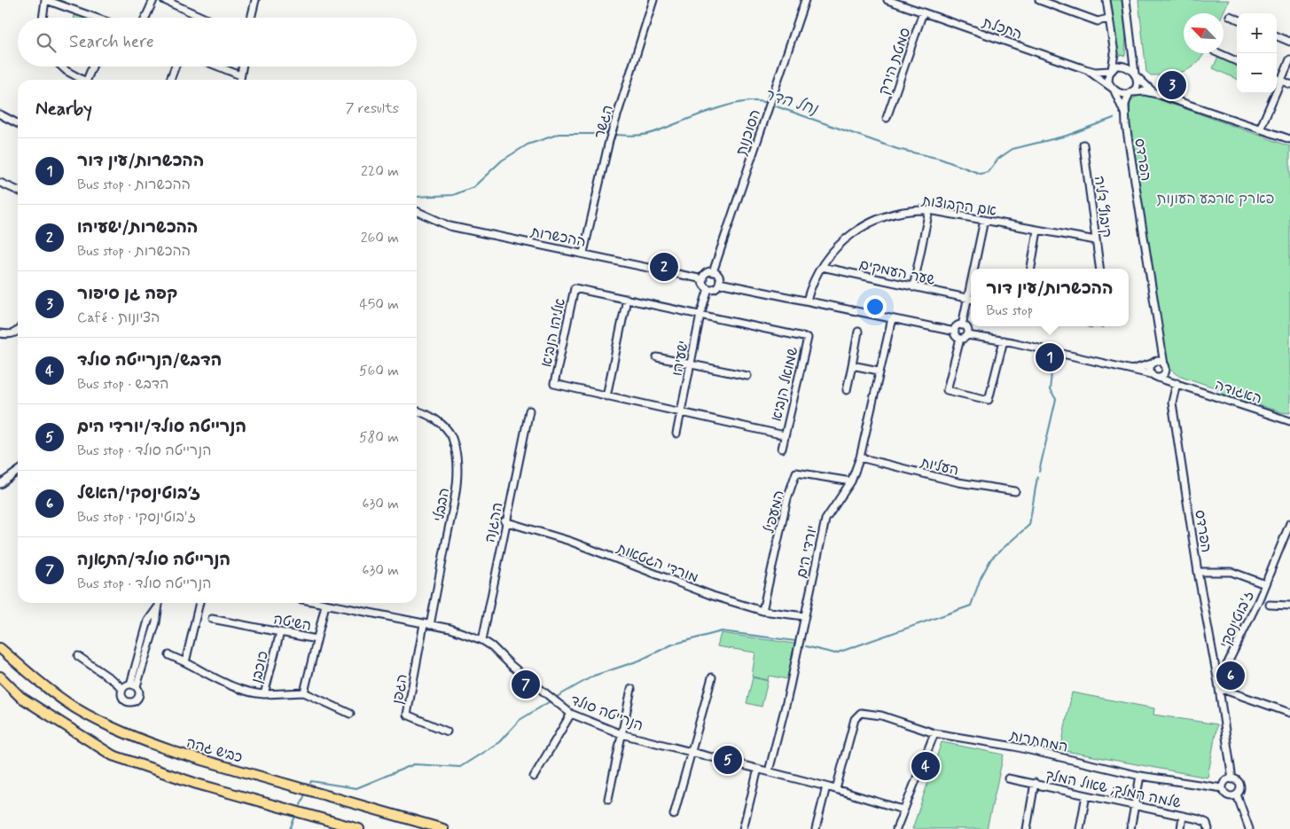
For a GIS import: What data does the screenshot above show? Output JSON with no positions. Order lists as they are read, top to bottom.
{
  "streets": {
    "highway": ["כביש גהה"],
    "street": [
      "התכלת",
      "סמטת הירק",
      "הגשר",
      "הסוכנות",
      "הפרדס",
      "אם הקבוצות",
      "קיבוץ דליה",
      "ההכשרות",
      "שער העמקים",
      "אליהו הנביא",
      "ישעיהו",
      "שמואל הנביא",
      "האגודה",
      "העליות",
      "הבבלי",
      "המעפיל",
      "ההגנה",
      "יורדי הים",
      "מורדי הגטאות",
      "ז'בוטינסקי",
      "השיטה",
      "כוכבן",
      "הגפן",
      "הנרייטה סולד",
      "המחתרות",
      "שלמה המלך; שאול המלך"
    ]
  },
  "crossings": [
    ["התכלת", "סמטת הירק"],
    ["התכלת", "הפרדס"],
    ["הגשר", "ההכשרות"],
    ["הסוכנות", "ההכשרות"],
    ["הסוכנות", "ישעיהו"],
    ["הפרדס", "האגודה"],
    ["הפרדס", "ז'בוטינסקי"],
    ["אם הקבוצות", "קיבוץ דליה"],
    ["אם הקבוצות", "שער העמקים"],
    ["ההכשרות", "ישעיהו"],
    ["אליהו הנביא", "ישעיהו"],
    ["אליהו הנביא", "שמואל הנביא"],
    ["העליות", "יורדי הים"],
    ["הבבלי", "הגפן"],
    ["הבבלי", "הנרייטה סולד"],
    ["המעפיל", "יורדי הים"],
    ["המעפיל", "מורדי הגטאות"],
    ["ההגנה", "מורדי הגטאות"],
    ["ההגנה", "הנרייטה סולד"],
    ["יורדי הים", "מורדי הגטאות"],
    ["יורדי הים", "הנרייטה סולד"],
    ["השיטה", "כוכבן"],
    ["הגפן", "הנרייטה סולד"],
    ["הנרייטה סולד", "המחתרות"]
  ],
  "water": ["נחל הדר"],
  "parks": ["פארק ארבע העונות"],
  "north": "top left",
  "page": {
    "map_buttons": ["+", "−"],
    "search": "Search here",
    "pins": [
      "3",
      "2",
      "1",
      "6",
      "7",
      "5",
      "4"
    ],
    "heading": ["Nearby", "7 results"],
    "list": [
      {
        "mark": "1",
        "name": "ההכשרות/עין דור",
        "note": "Bus stop · ההכשרות",
        "value": "220 m"
      },
      {
        "mark": "2",
        "name": "ההכשרות/ישעיהו",
        "note": "Bus stop · ההכשרות",
        "value": "260 m"
      },
      {
        "mark": "3",
        "name": "קפה גן סיפור",
        "note": "Café · הציונות",
        "value": "450 m"
      },
      {
        "mark": "4",
        "name": "הדבש/הנרייטה סולד",
        "note": "Bus stop · הדבש",
        "value": "560 m"
      },
      {
        "mark": "5",
        "name": "הנרייטה סולד/יורדי הים",
        "note": "Bus stop · הנרייטה סולד",
        "value": "580 m"
      },
      {
        "mark": "6",
        "name": "ז׳בוטינסקי/האשל",
        "note": "Bus stop · ז'בוטינסקי",
        "value": "630 m"
      },
      {
        "mark": "7",
        "name": "הנרייטה סולד/התאנה",
        "note": "Bus stop · הנרייטה סולד",
        "value": "630 m"
      }
    ],
    "popup": ["ההכשרות/עין דור", "Bus stop"]
  }
}
